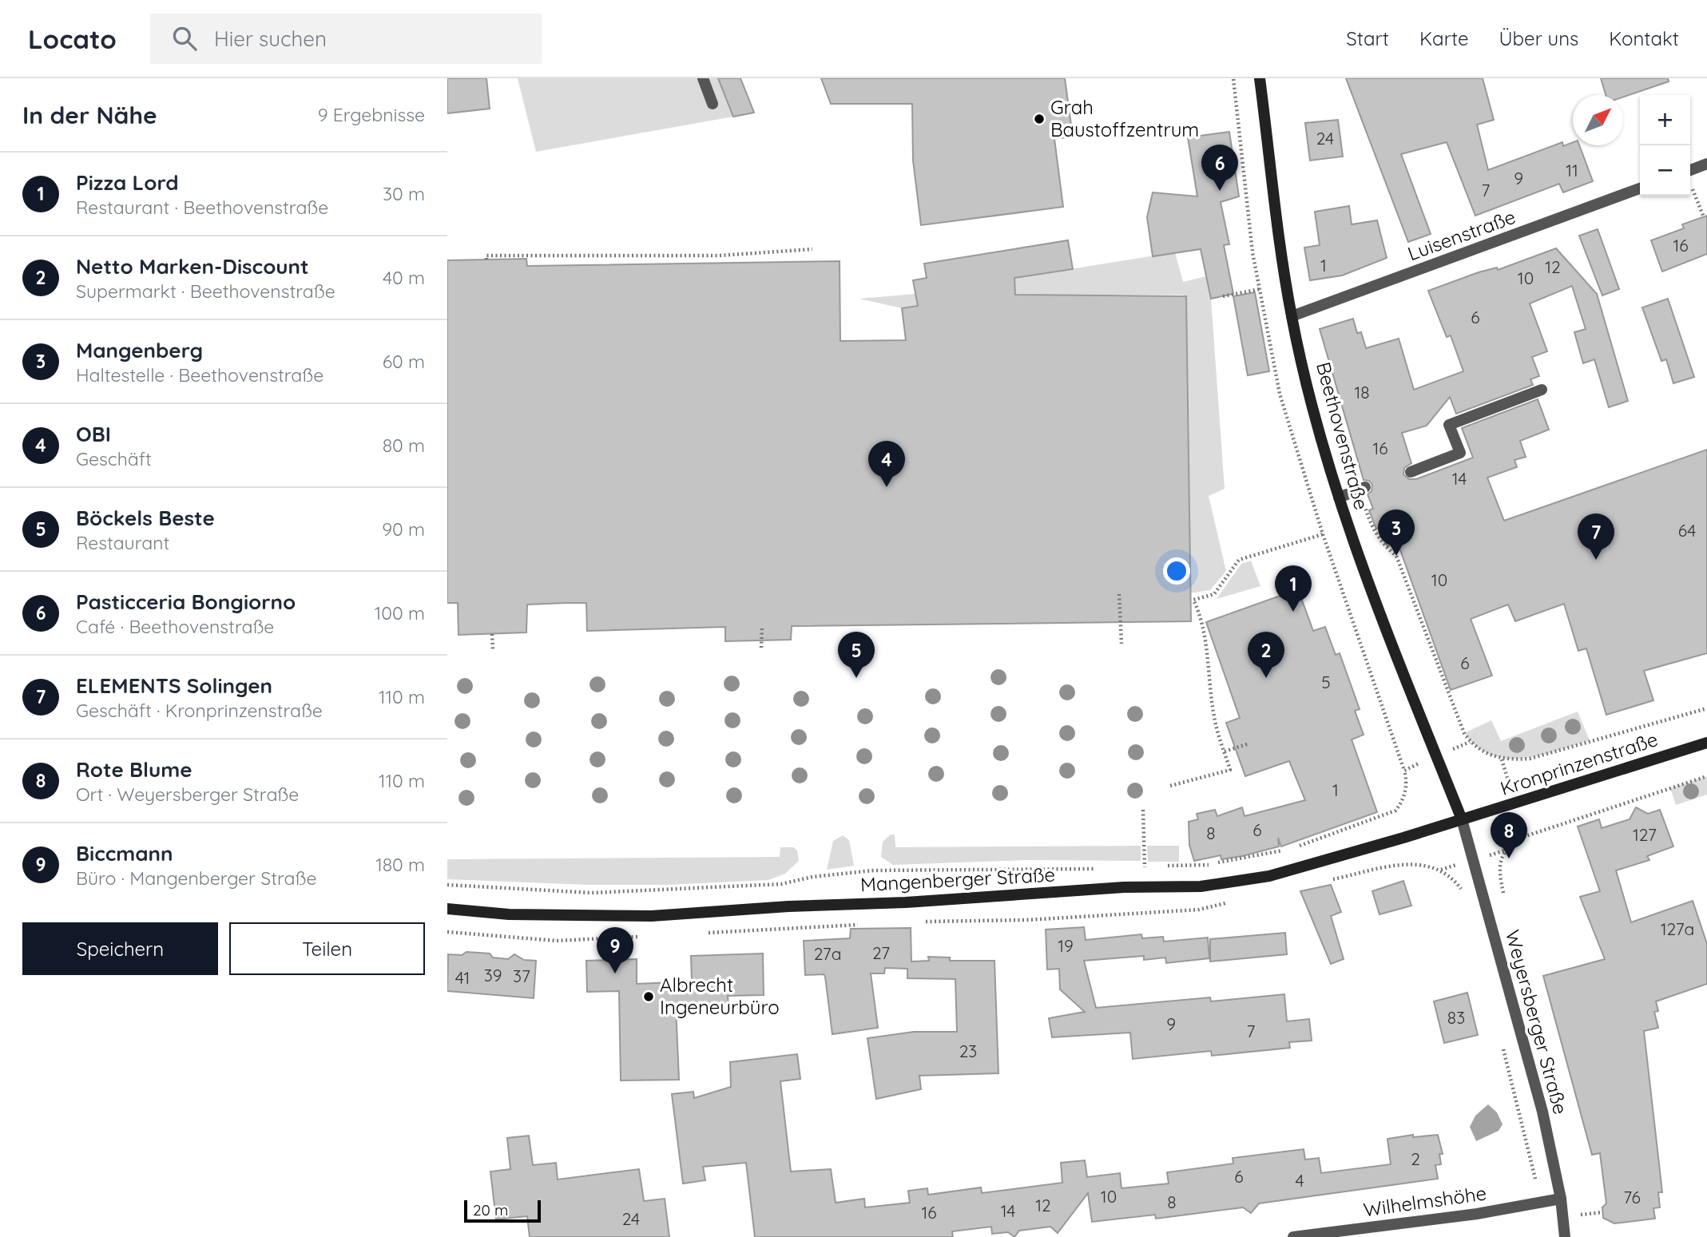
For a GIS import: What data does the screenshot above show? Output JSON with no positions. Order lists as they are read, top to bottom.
{
  "streets": {
    "main road": ["Beethovenstraße", "Kronprinzenstraße", "Mangenberger Straße"],
    "street": ["Luisenstraße", "Weyersberger Straße", "Wilhelmshöhe"]
  },
  "crossings": [
    ["Luisenstraße", "Beethovenstraße"],
    ["Beethovenstraße", "Kronprinzenstraße"],
    ["Beethovenstraße", "Mangenberger Straße"],
    ["Beethovenstraße", "Weyersberger Straße"],
    ["Kronprinzenstraße", "Mangenberger Straße"],
    ["Kronprinzenstraße", "Weyersberger Straße"],
    ["Mangenberger Straße", "Weyersberger Straße"],
    ["Weyersberger Straße", "Wilhelmshöhe"]
  ],
  "places": ["Grah Baustoffzentrum", "Albrecht Ingeneurbüro"],
  "house_numbers": [
    "24",
    "11",
    "9",
    "7",
    "16",
    "1",
    "12",
    "10",
    "6",
    "18",
    "16",
    "14",
    "64",
    "10",
    "6",
    "5",
    "1",
    "6",
    "8",
    "127",
    "127a",
    "19",
    "27",
    "27a",
    "39",
    "37",
    "41",
    "83",
    "9",
    "7",
    "23",
    "2",
    "6",
    "4",
    "10",
    "76",
    "8",
    "12",
    "14",
    "16",
    "24"
  ],
  "scale_bar": "20 m",
  "north": "top right",
  "page": {
    "header": "Locato",
    "search": "Hier suchen",
    "nav": [
      "Start",
      "Karte",
      "Über uns",
      "Kontakt"
    ],
    "heading": ["In der Nähe", "9 Ergebnisse"],
    "map_buttons": ["+", "−"],
    "pins": [
      "6",
      "4",
      "3",
      "7",
      "1",
      "2",
      "5",
      "8",
      "9"
    ],
    "list": [
      {
        "mark": "1",
        "name": "Pizza Lord",
        "note": "Restaurant · Beethovenstraße",
        "value": "30 m"
      },
      {
        "mark": "2",
        "name": "Netto Marken-Discount",
        "note": "Supermarkt · Beethovenstraße",
        "value": "40 m"
      },
      {
        "mark": "3",
        "name": "Mangenberg",
        "note": "Haltestelle · Beethovenstraße",
        "value": "60 m"
      },
      {
        "mark": "4",
        "name": "OBI",
        "note": "Geschäft",
        "value": "80 m"
      },
      {
        "mark": "5",
        "name": "Böckels Beste",
        "note": "Restaurant",
        "value": "90 m"
      },
      {
        "mark": "6",
        "name": "Pasticceria Bongiorno",
        "note": "Café · Beethovenstraße",
        "value": "100 m"
      },
      {
        "mark": "7",
        "name": "ELEMENTS Solingen",
        "note": "Geschäft · Kronprinzenstraße",
        "value": "110 m"
      },
      {
        "mark": "8",
        "name": "Rote Blume",
        "note": "Ort · Weyersberger Straße",
        "value": "110 m"
      },
      {
        "mark": "9",
        "name": "Biccmann",
        "note": "Büro · Mangenberger Straße",
        "value": "180 m"
      }
    ],
    "buttons": ["Speichern", "Teilen"],
    "scale": "20 m"
  }
}
